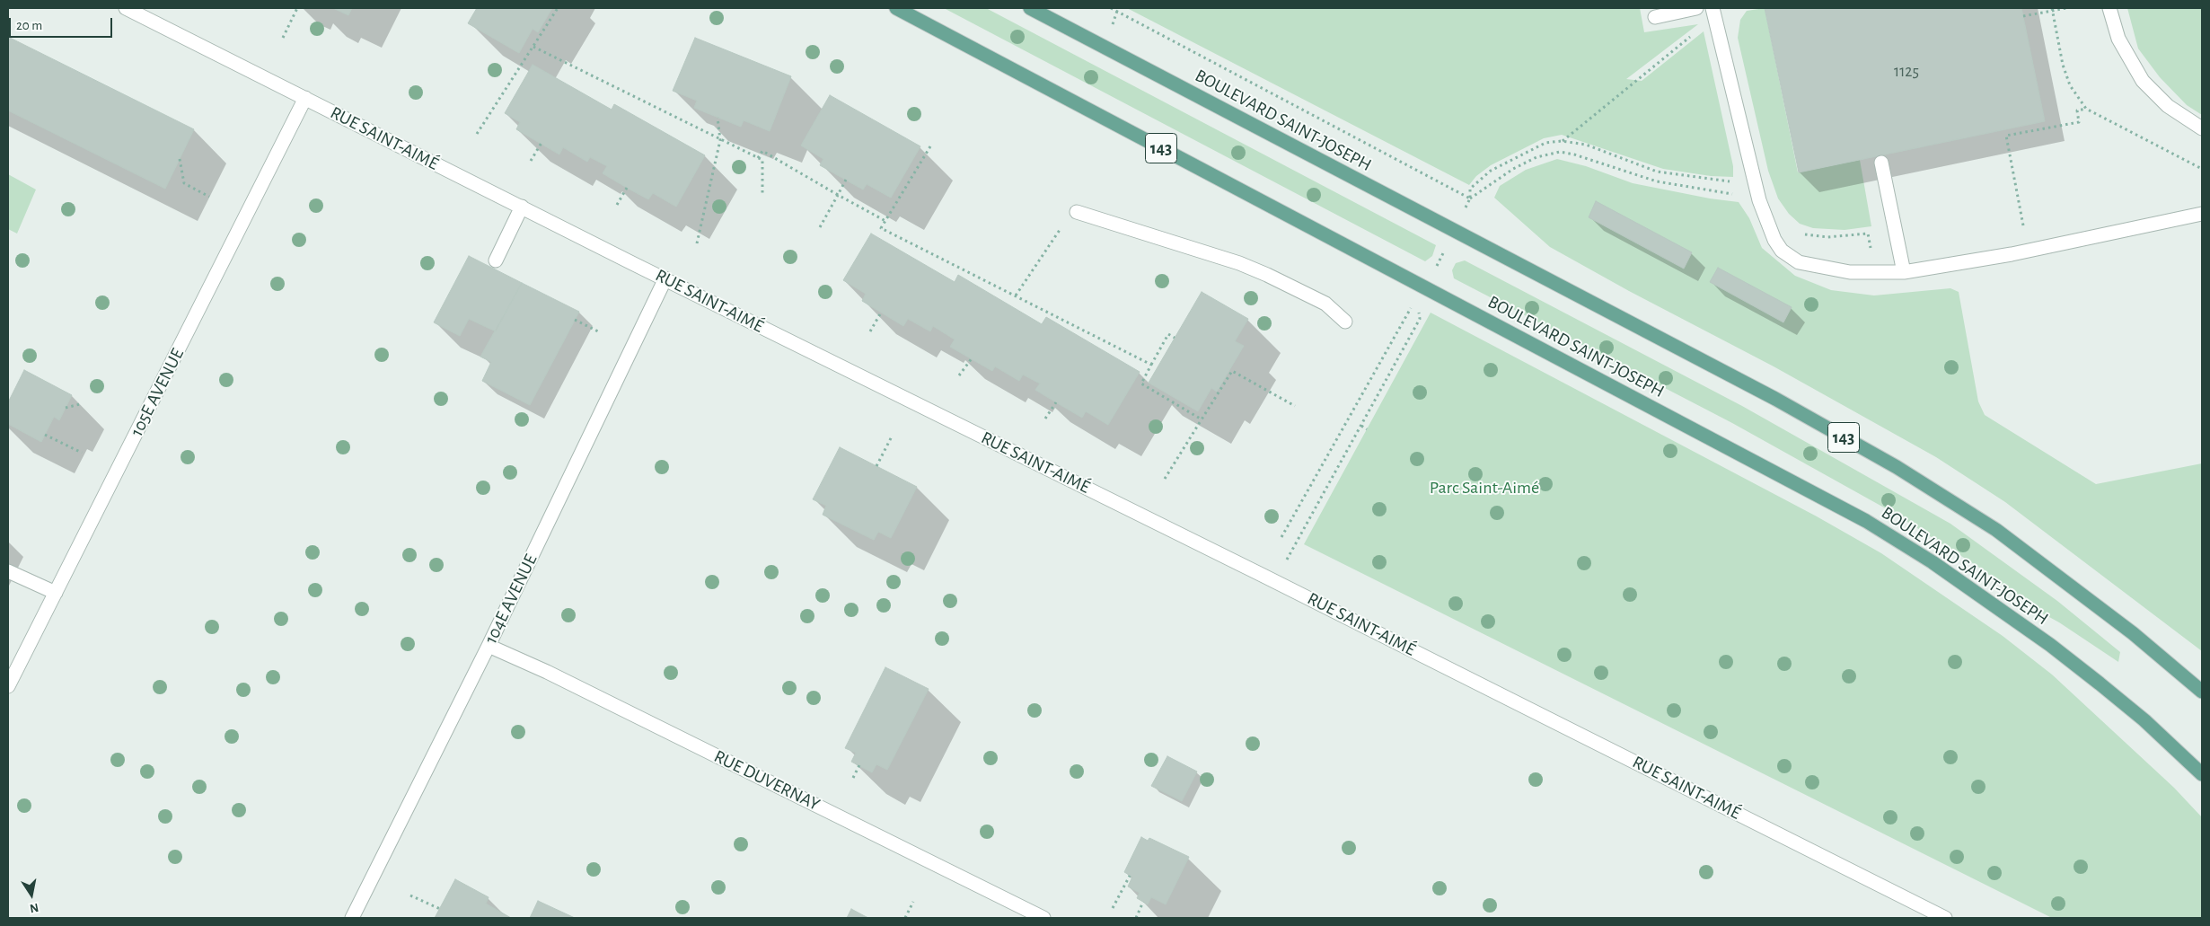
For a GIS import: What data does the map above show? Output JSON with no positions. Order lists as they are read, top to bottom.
{
  "streets": {
    "main road": ["BOULEVARD SAINT-JOSEPH", "143"],
    "street": [
      "RUE SAINT-AIMÉ",
      "105E AVENUE",
      "104E AVENUE",
      "RUE DUVERNAY"
    ]
  },
  "crossings": [
    ["RUE SAINT-AIMÉ", "105E AVENUE"],
    ["RUE SAINT-AIMÉ", "104E AVENUE"],
    ["104E AVENUE", "RUE DUVERNAY"]
  ],
  "parks": ["Parc Saint-Aimé"],
  "house_numbers": ["1125"],
  "scale_bar": "20 m",
  "north": "bottom"
}
